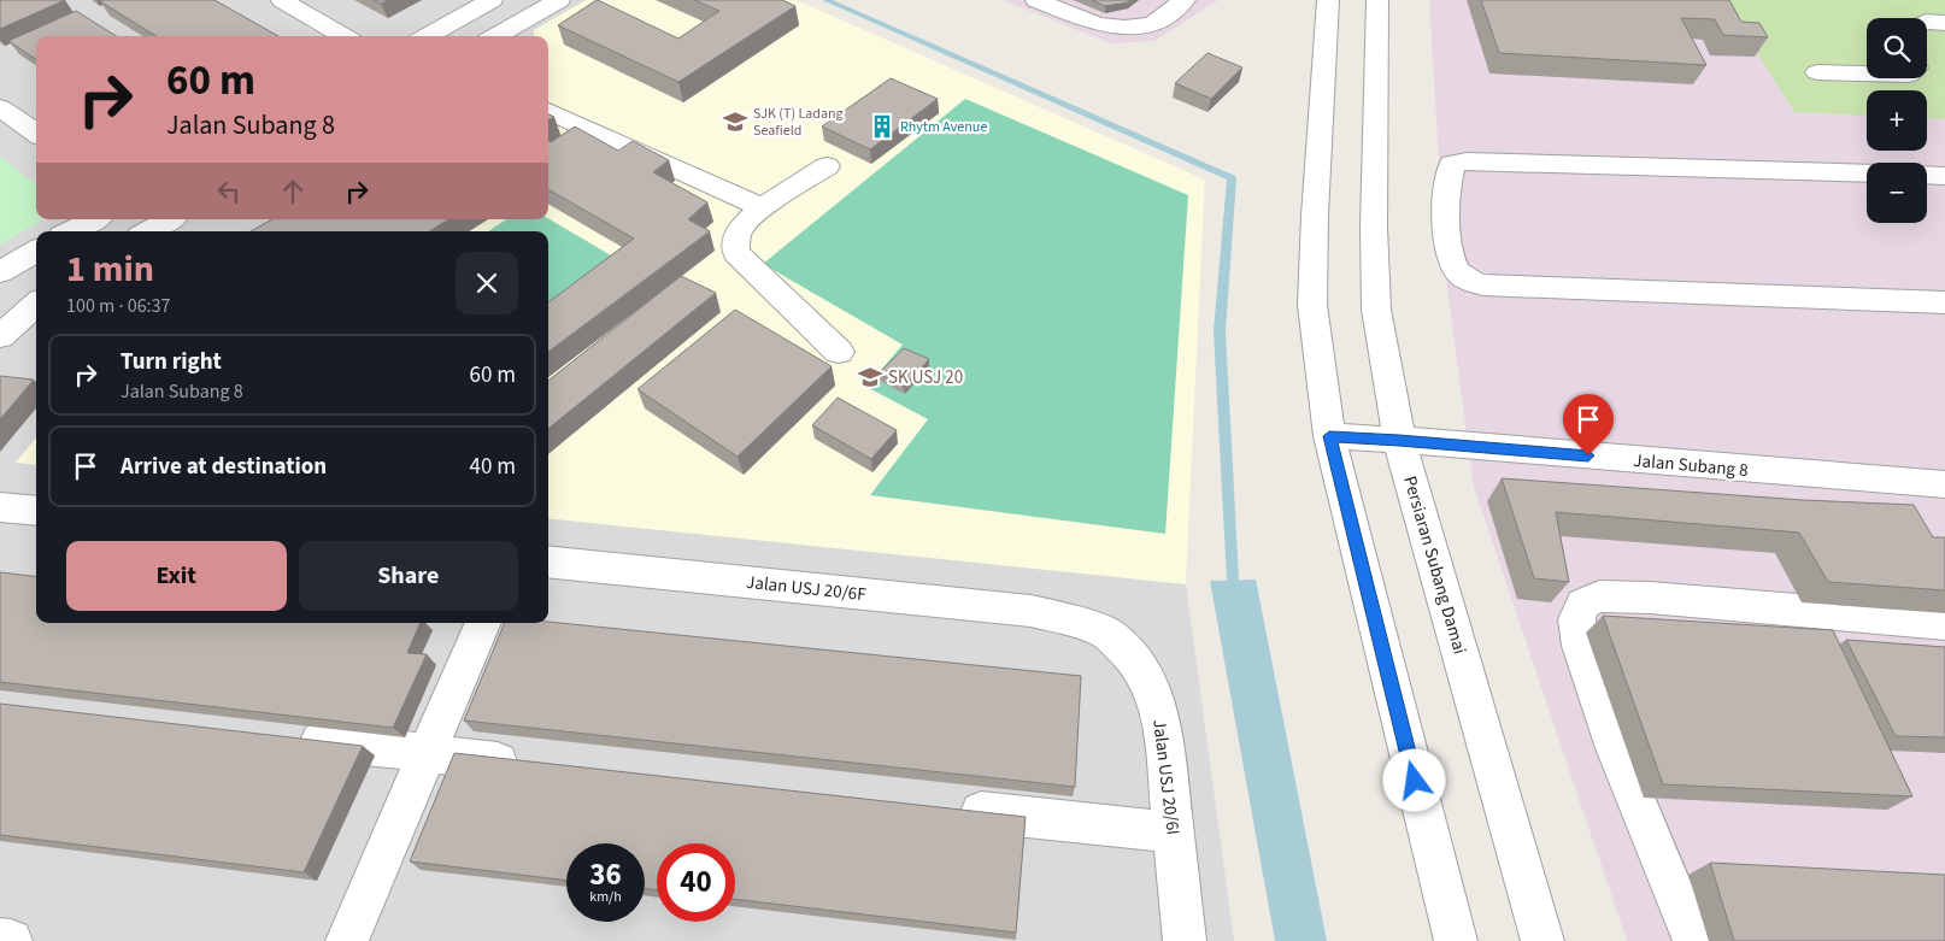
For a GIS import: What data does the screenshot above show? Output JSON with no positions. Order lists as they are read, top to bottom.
{
  "streets": {
    "street": [
      "Jalan Subang 8",
      "Persiaran Subang Damai",
      "Jalan USJ 20/6F",
      "Jalan USJ 20/6I"
    ]
  },
  "crossings": [
    ["Jalan Subang 8", "Persiaran Subang Damai"],
    ["Jalan USJ 20/6F", "Jalan USJ 20/6I"]
  ],
  "places": {
    "school or university": ["SJK (T) Ladang Seafield", "SK USJ 20"],
    "building": ["Rhytm Avenue"]
  },
  "page": {
    "map_buttons": ["+", "−"],
    "turn": ["60 m", "Jalan Subang 8"],
    "heading": ["1 min", "100 m · 06:37"],
    "list": [
      {
        "name": "Turn right",
        "note": "Jalan Subang 8",
        "value": "60 m"
      },
      {
        "name": "Arrive at destination",
        "value": "40 m"
      }
    ],
    "buttons": ["Exit", "Share"],
    "speed": "36 km/h",
    "limit": "40"
  }
}
